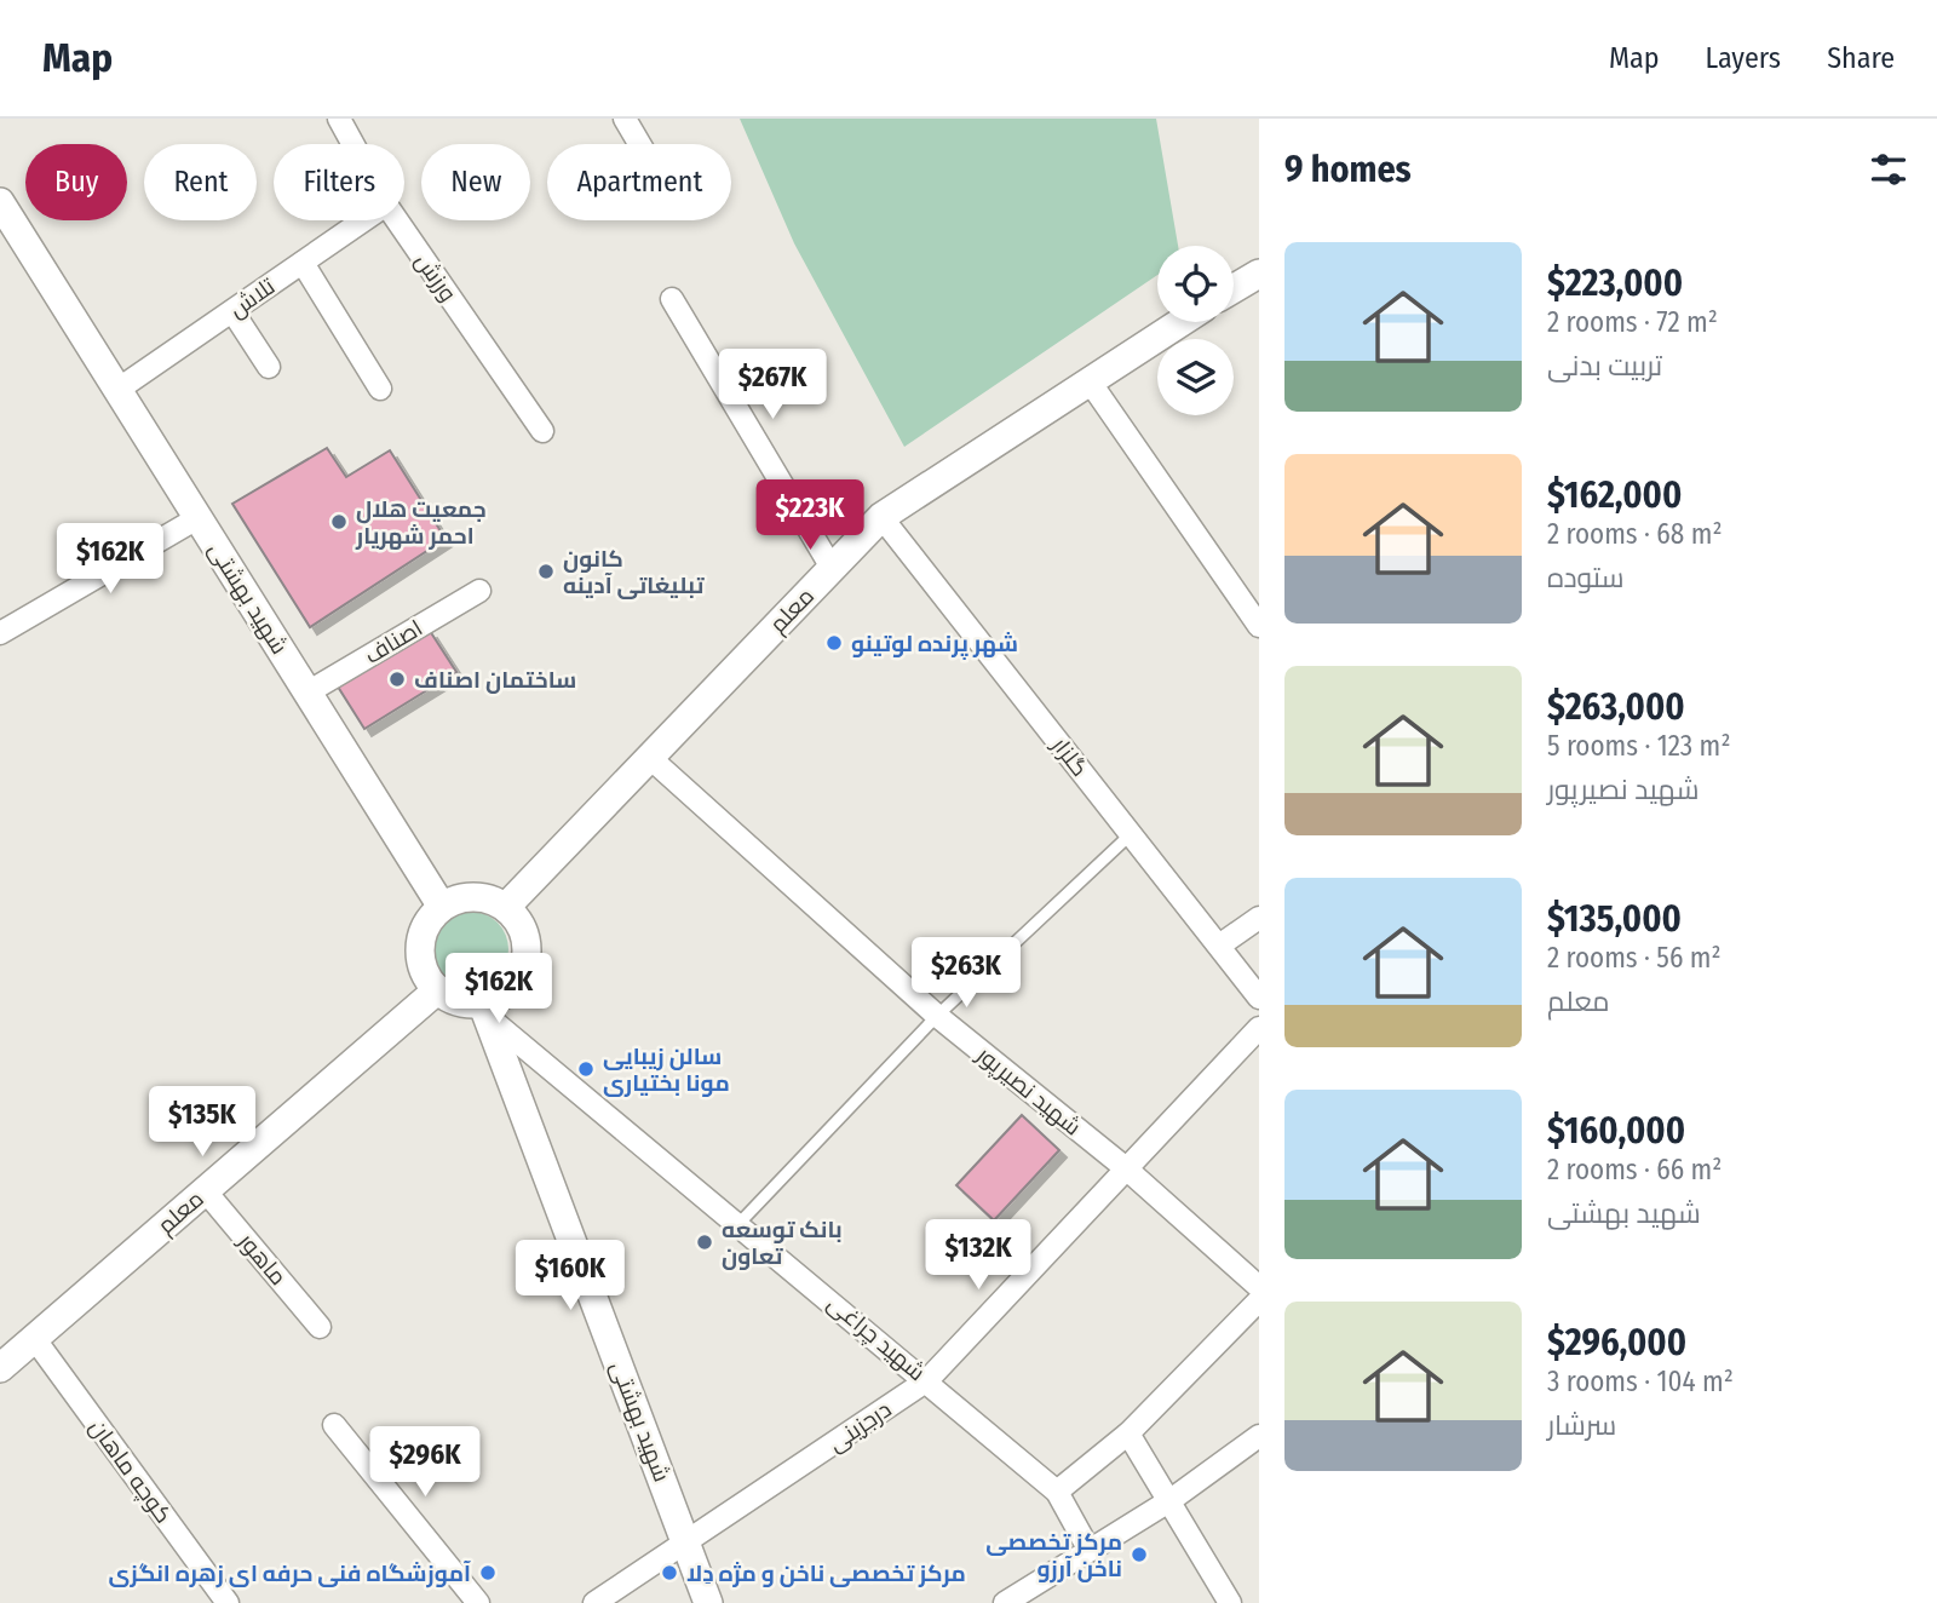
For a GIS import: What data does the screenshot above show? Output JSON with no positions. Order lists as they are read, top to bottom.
{
  "streets": {
    "street": [
      "ورزش",
      "تلاش",
      "شهید بهشتی",
      "معلم",
      "اصناف",
      "گلزار",
      "شهید نصیرپور",
      "ماهور",
      "شهید چراغی",
      "درجزینی",
      "کوچه ماهان"
    ]
  },
  "crossings": [
    ["تلاش", "شهید بهشتی"],
    ["شهید بهشتی", "معلم"],
    ["شهید بهشتی", "اصناف"],
    ["شهید بهشتی", "شهید چراغی"],
    ["شهید بهشتی", "درجزینی"],
    ["معلم", "گلزار"],
    ["معلم", "شهید نصیرپور"],
    ["معلم", "ماهور"],
    ["معلم", "شهید چراغی"],
    ["معلم", "کوچه ماهان"],
    ["شهید نصیرپور", "درجزینی"],
    ["شهید چراغی", "درجزینی"]
  ],
  "places": [
    "جمعیت هلال احمر شهریار",
    "کانون تبلیغاتی آدینه",
    "شهر پرنده لوتینو",
    "ساختمان اصناف",
    "سالن زیبایی مونا بختیاری",
    "بانک توسعه تعاون",
    "مرکز تخصصی ناخن آرزو",
    "آموزشگاه فنی حرفه ای زهره انگزی",
    "مرکز تخصصی ناخن و مژه دِلا"
  ],
  "page": {
    "header": "Map",
    "nav": ["Map", "Layers", "Share"],
    "heading": "9 homes",
    "chip": [
      "Buy",
      "Rent",
      "Filters",
      "New",
      "Apartment"
    ],
    "list": [
      {
        "name": "$223,000",
        "note": "2 rooms · 72 m² · تربیت بدنی"
      },
      {
        "name": "$162,000",
        "note": "2 rooms · 68 m² · ستوده"
      },
      {
        "name": "$263,000",
        "note": "5 rooms · 123 m² · شهید نصیرپور"
      },
      {
        "name": "$135,000",
        "note": "2 rooms · 56 m² · معلم"
      },
      {
        "name": "$160,000",
        "note": "2 rooms · 66 m² · شهید بهشتی"
      },
      {
        "name": "$296,000",
        "note": "3 rooms · 104 m² · سرشار"
      }
    ],
    "price": [
      "$267K",
      "$223K",
      "$162K",
      "$263K",
      "$162K",
      "$135K",
      "$132K",
      "$160K",
      "$296K"
    ]
  }
}
